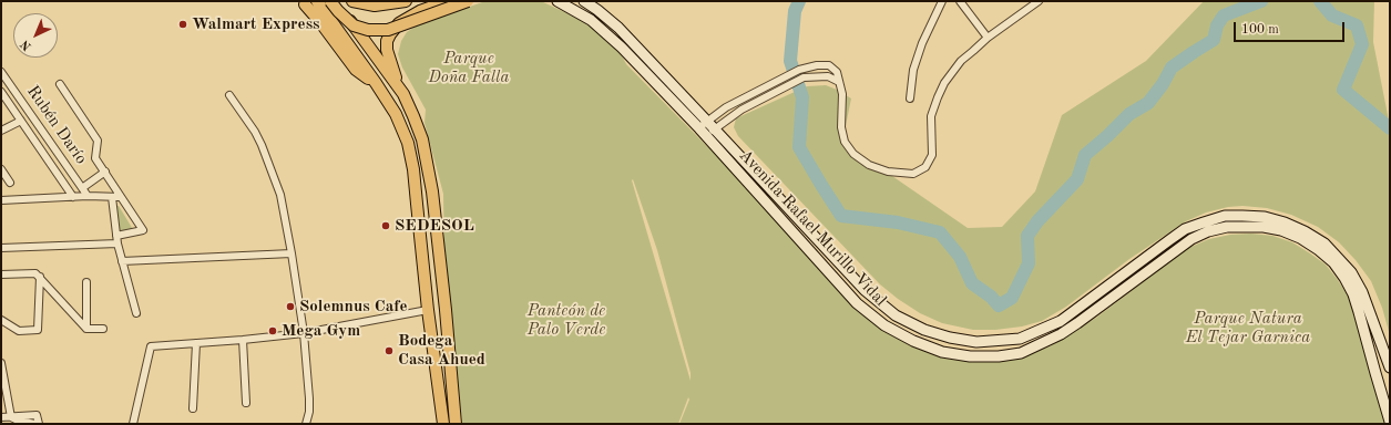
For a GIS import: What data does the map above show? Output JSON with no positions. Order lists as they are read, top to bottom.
{
  "streets": {
    "main road": ["Avenida Rafael Murillo Vidal"],
    "street": ["Rubén Darío"]
  },
  "parks": ["Parque Doña Falla", "Panteón de Palo Verde", "Parque Natura El Tejar Garnica"],
  "places": [
    "Walmart Express",
    "SEDESOL",
    "Solemnus Cafe",
    "Mega Gym",
    "Bodega Casa Ahued"
  ],
  "scale_bar": "100 m",
  "north": "bottom left"
}
